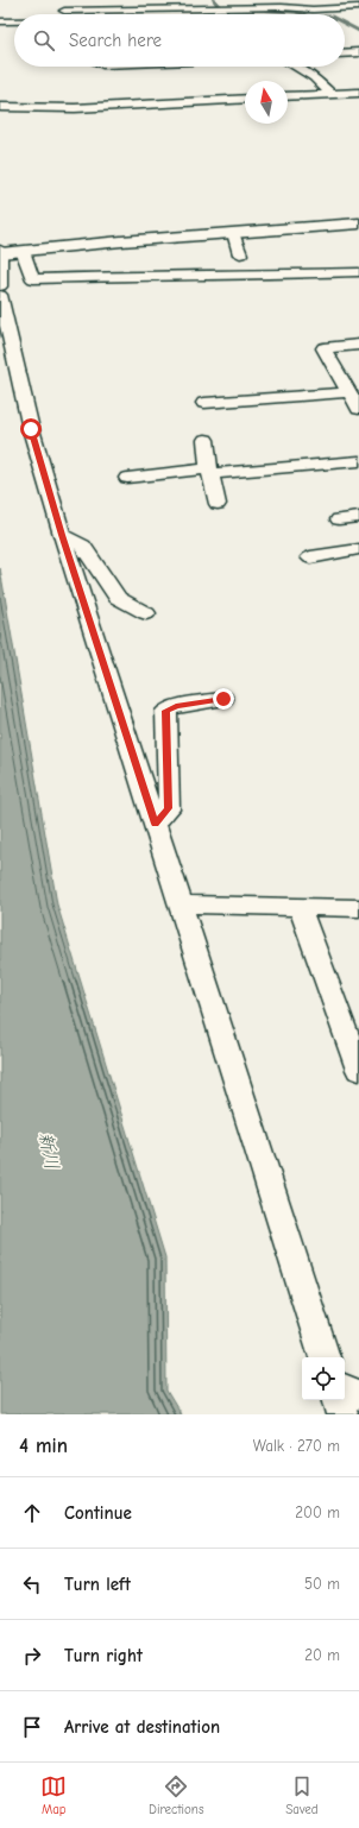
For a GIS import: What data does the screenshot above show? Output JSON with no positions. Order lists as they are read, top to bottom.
{
  "water": ["新川"],
  "north": "top",
  "page": {
    "search": "Search here",
    "heading": ["4 min", "Walk · 270 m"],
    "list": [
      ["Continue", "200 m"],
      ["Turn left", "50 m"],
      ["Turn right", "20 m"],
      "Arrive at destination"
    ],
    "nav": ["Map", "Directions", "Saved"]
  }
}
